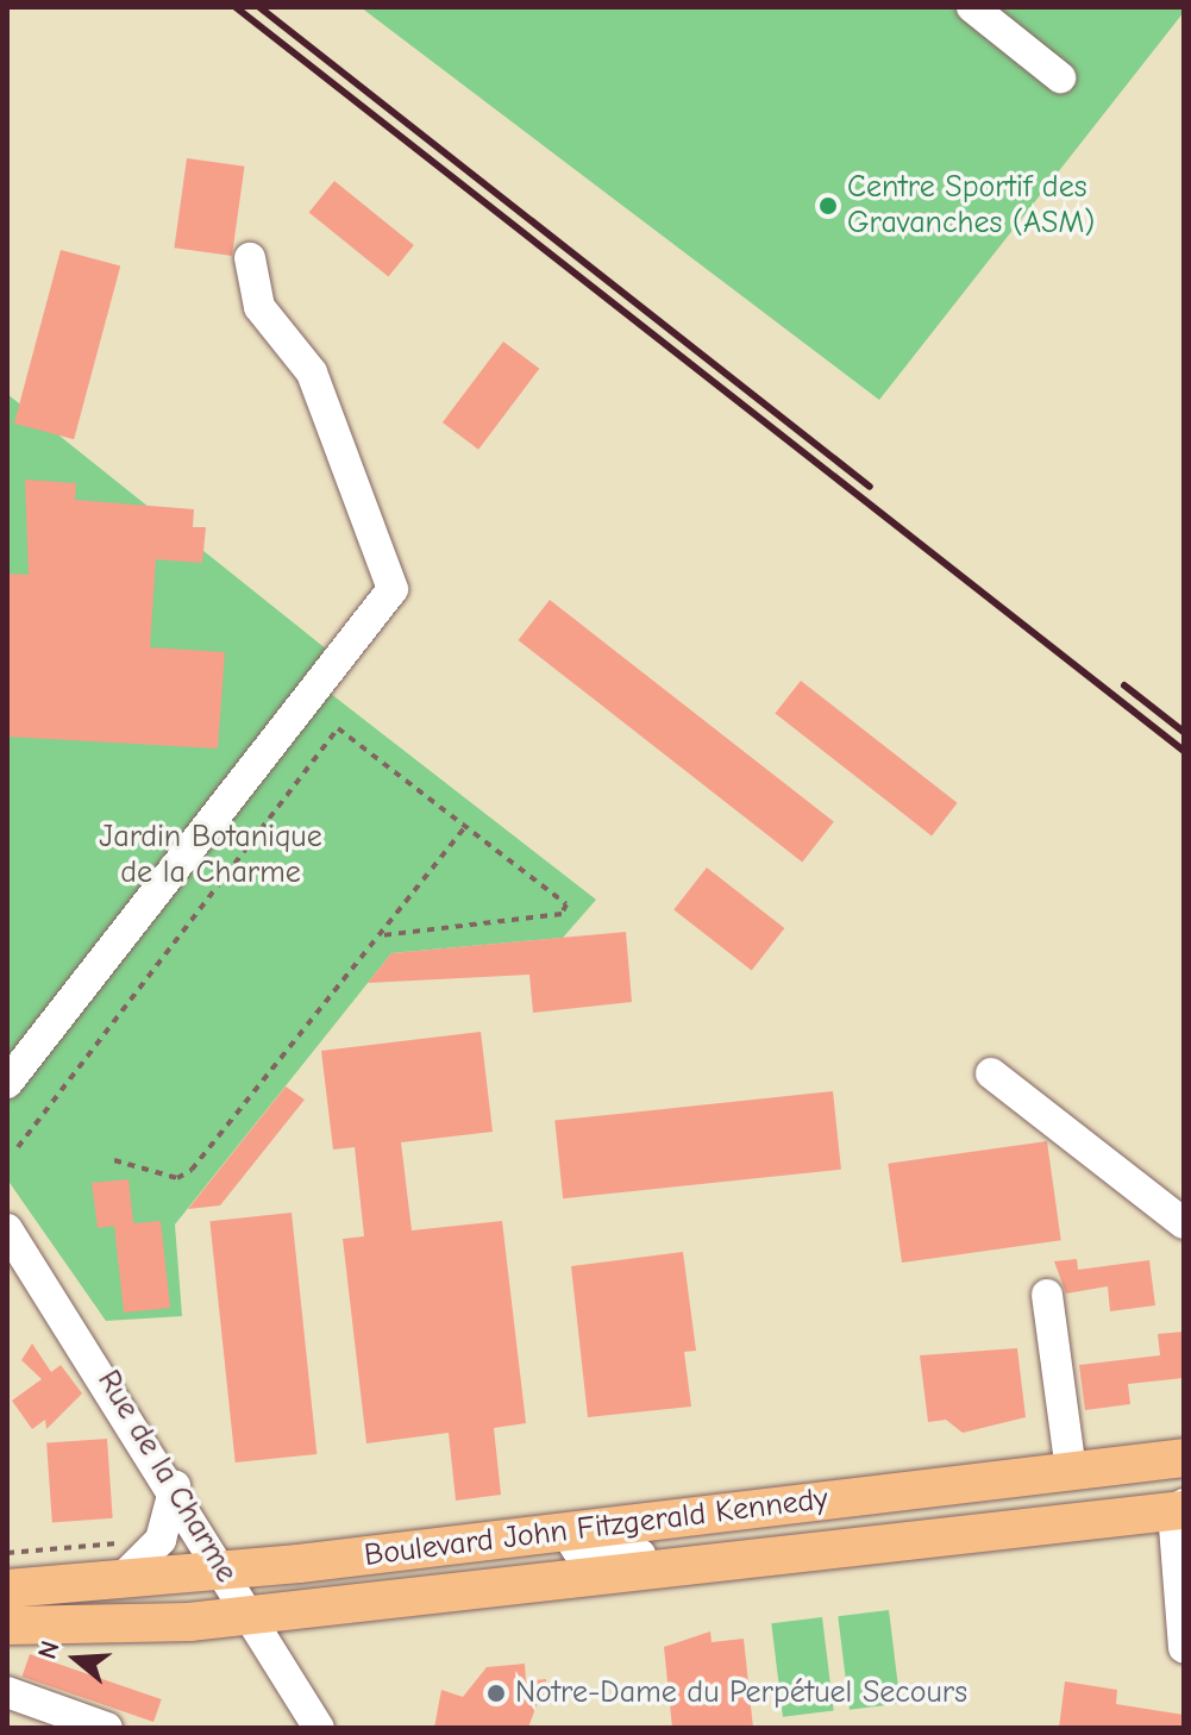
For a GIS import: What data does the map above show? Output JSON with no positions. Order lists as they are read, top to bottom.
{
  "streets": {
    "main road": ["Boulevard John Fitzgerald Kennedy"],
    "street": ["Rue de la Charme"]
  },
  "crossings": [
    ["Rue de la Charme", "Boulevard John Fitzgerald Kennedy"]
  ],
  "parks": ["Jardin Botanique de la Charme"],
  "places": ["Centre Sportif des Gravanches (ASM)", "Notre-Dame du Perpétuel Secours"],
  "north": "left"
}
